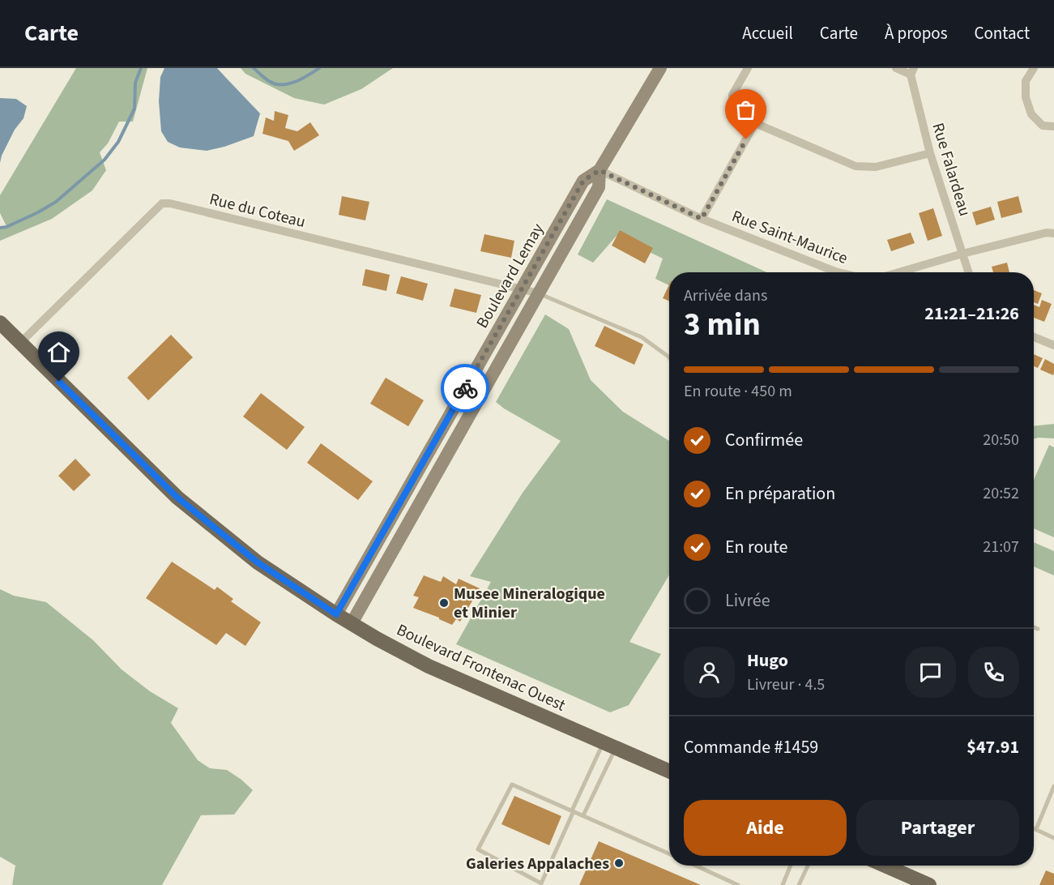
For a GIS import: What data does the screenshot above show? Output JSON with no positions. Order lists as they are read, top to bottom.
{
  "streets": {
    "main road": ["Boulevard Frontenac Ouest"],
    "street": [
      "Rue Falardeau",
      "Rue du Coteau",
      "Rue Saint-Maurice",
      "Boulevard Lemay"
    ]
  },
  "crossings": [
    ["Rue du Coteau", "Boulevard Lemay"],
    ["Rue du Coteau", "Boulevard Frontenac Ouest"],
    ["Rue Saint-Maurice", "Boulevard Lemay"],
    ["Boulevard Lemay", "Boulevard Frontenac Ouest"]
  ],
  "places": ["Musee Mineralogique et Minier", "Galeries Appalaches"],
  "page": {
    "header": "Carte",
    "nav": [
      "Accueil",
      "Carte",
      "À propos",
      "Contact"
    ],
    "heading": ["3 min", "Arrivée dans", "21:21–21:26"],
    "panel": [
      "Hugo",
      "Livreur · 4.5",
      "Commande #1459",
      "$47.91"
    ],
    "bar": "En route · 450 m",
    "list": [
      ["Confirmée", "20:50"],
      ["En préparation", "20:52"],
      ["En route", "21:07"],
      "Livrée"
    ],
    "buttons": ["Aide", "Partager"]
  }
}
